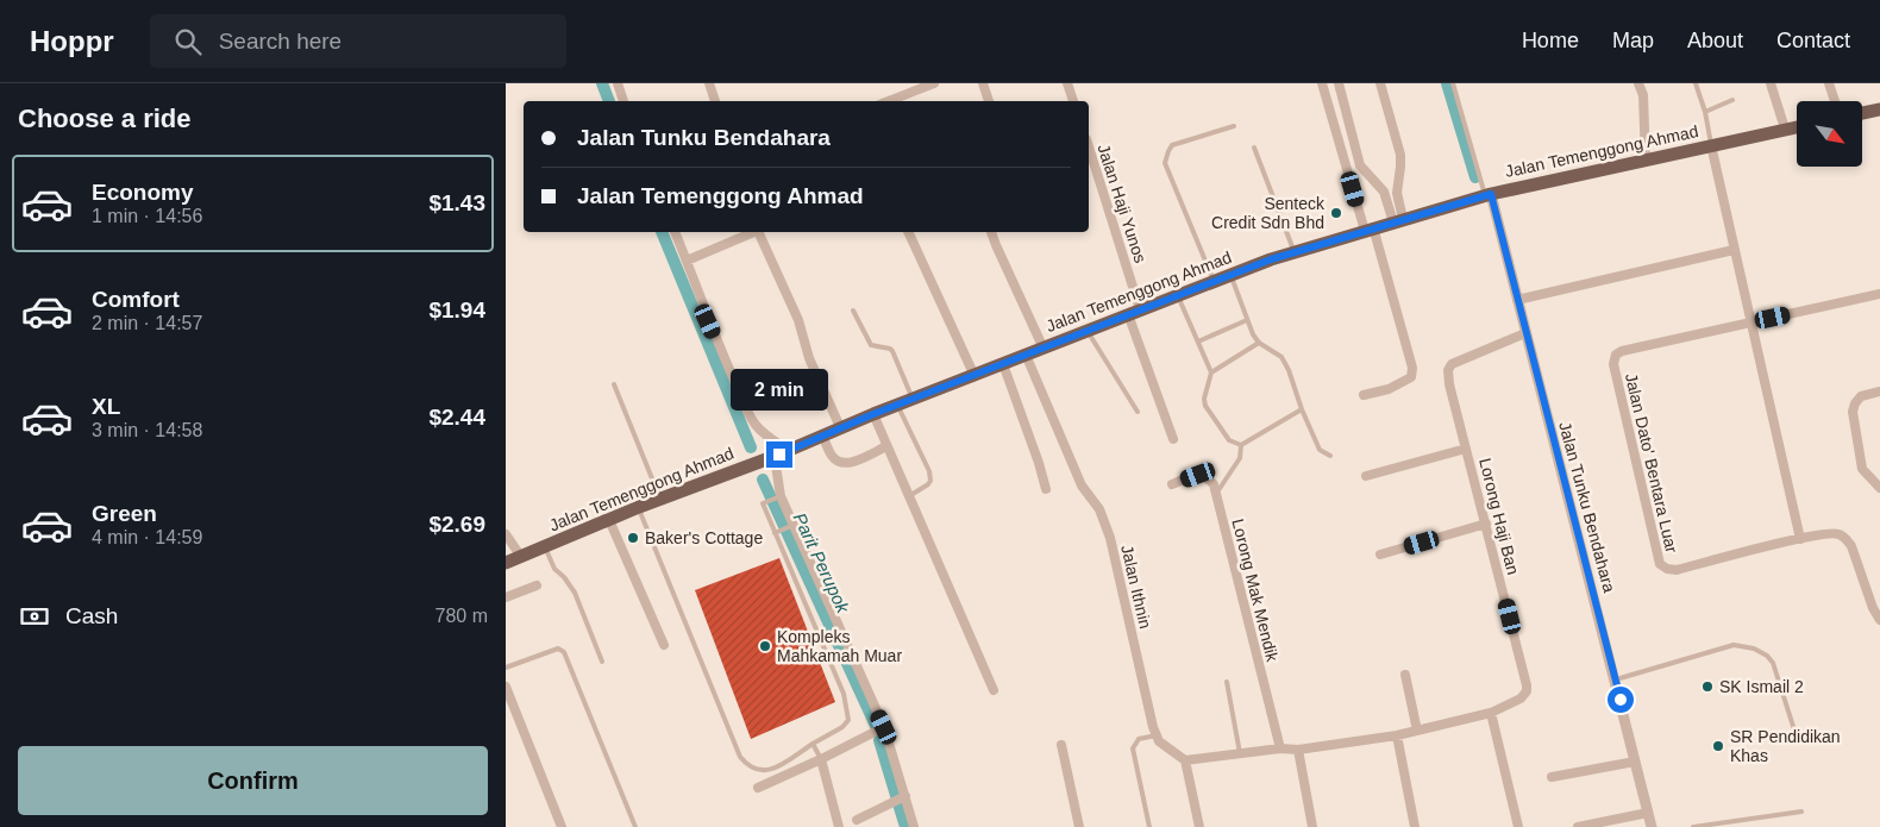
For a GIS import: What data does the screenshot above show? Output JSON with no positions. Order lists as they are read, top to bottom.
{
  "streets": {
    "main road": ["Jalan Temenggong Ahmad"],
    "street": [
      "Jalan Haji Yunos",
      "Jalan Dato' Bentara Luar",
      "Jalan Tunku Bendahara",
      "Lorong Haji Ban",
      "Jalan Ithnin",
      "Lorong Mak Mendik"
    ]
  },
  "crossings": [
    ["Jalan Temenggong Ahmad", "Jalan Haji Yunos"],
    ["Jalan Temenggong Ahmad", "Jalan Tunku Bendahara"],
    ["Jalan Temenggong Ahmad", "Jalan Ithnin"],
    ["Jalan Tunku Bendahara", "Lorong Haji Ban"],
    ["Lorong Haji Ban", "Lorong Mak Mendik"]
  ],
  "water": ["Parit Perupok"],
  "places": [
    "Senteck Credit Sdn Bhd",
    "Baker's Cottage",
    "Kompleks Mahkamah Muar",
    "SK Ismail 2",
    "SR Pendidikan Khas"
  ],
  "north": "bottom right",
  "page": {
    "header": "Hoppr",
    "search": "Search here",
    "nav": [
      "Home",
      "Map",
      "About",
      "Contact"
    ],
    "heading": "Choose a ride",
    "banner": ["Jalan Tunku Bendahara", "Jalan Temenggong Ahmad"],
    "list": [
      {
        "name": "Economy",
        "note": "1 min · 14:56",
        "value": "$1.43"
      },
      {
        "name": "Comfort",
        "note": "2 min · 14:57",
        "value": "$1.94"
      },
      {
        "name": "XL",
        "note": "3 min · 14:58",
        "value": "$2.44"
      },
      {
        "name": "Green",
        "note": "4 min · 14:59",
        "value": "$2.69"
      }
    ],
    "bubble": "2 min",
    "pay": ["Cash", "780 m"],
    "buttons": "Confirm"
  }
}
